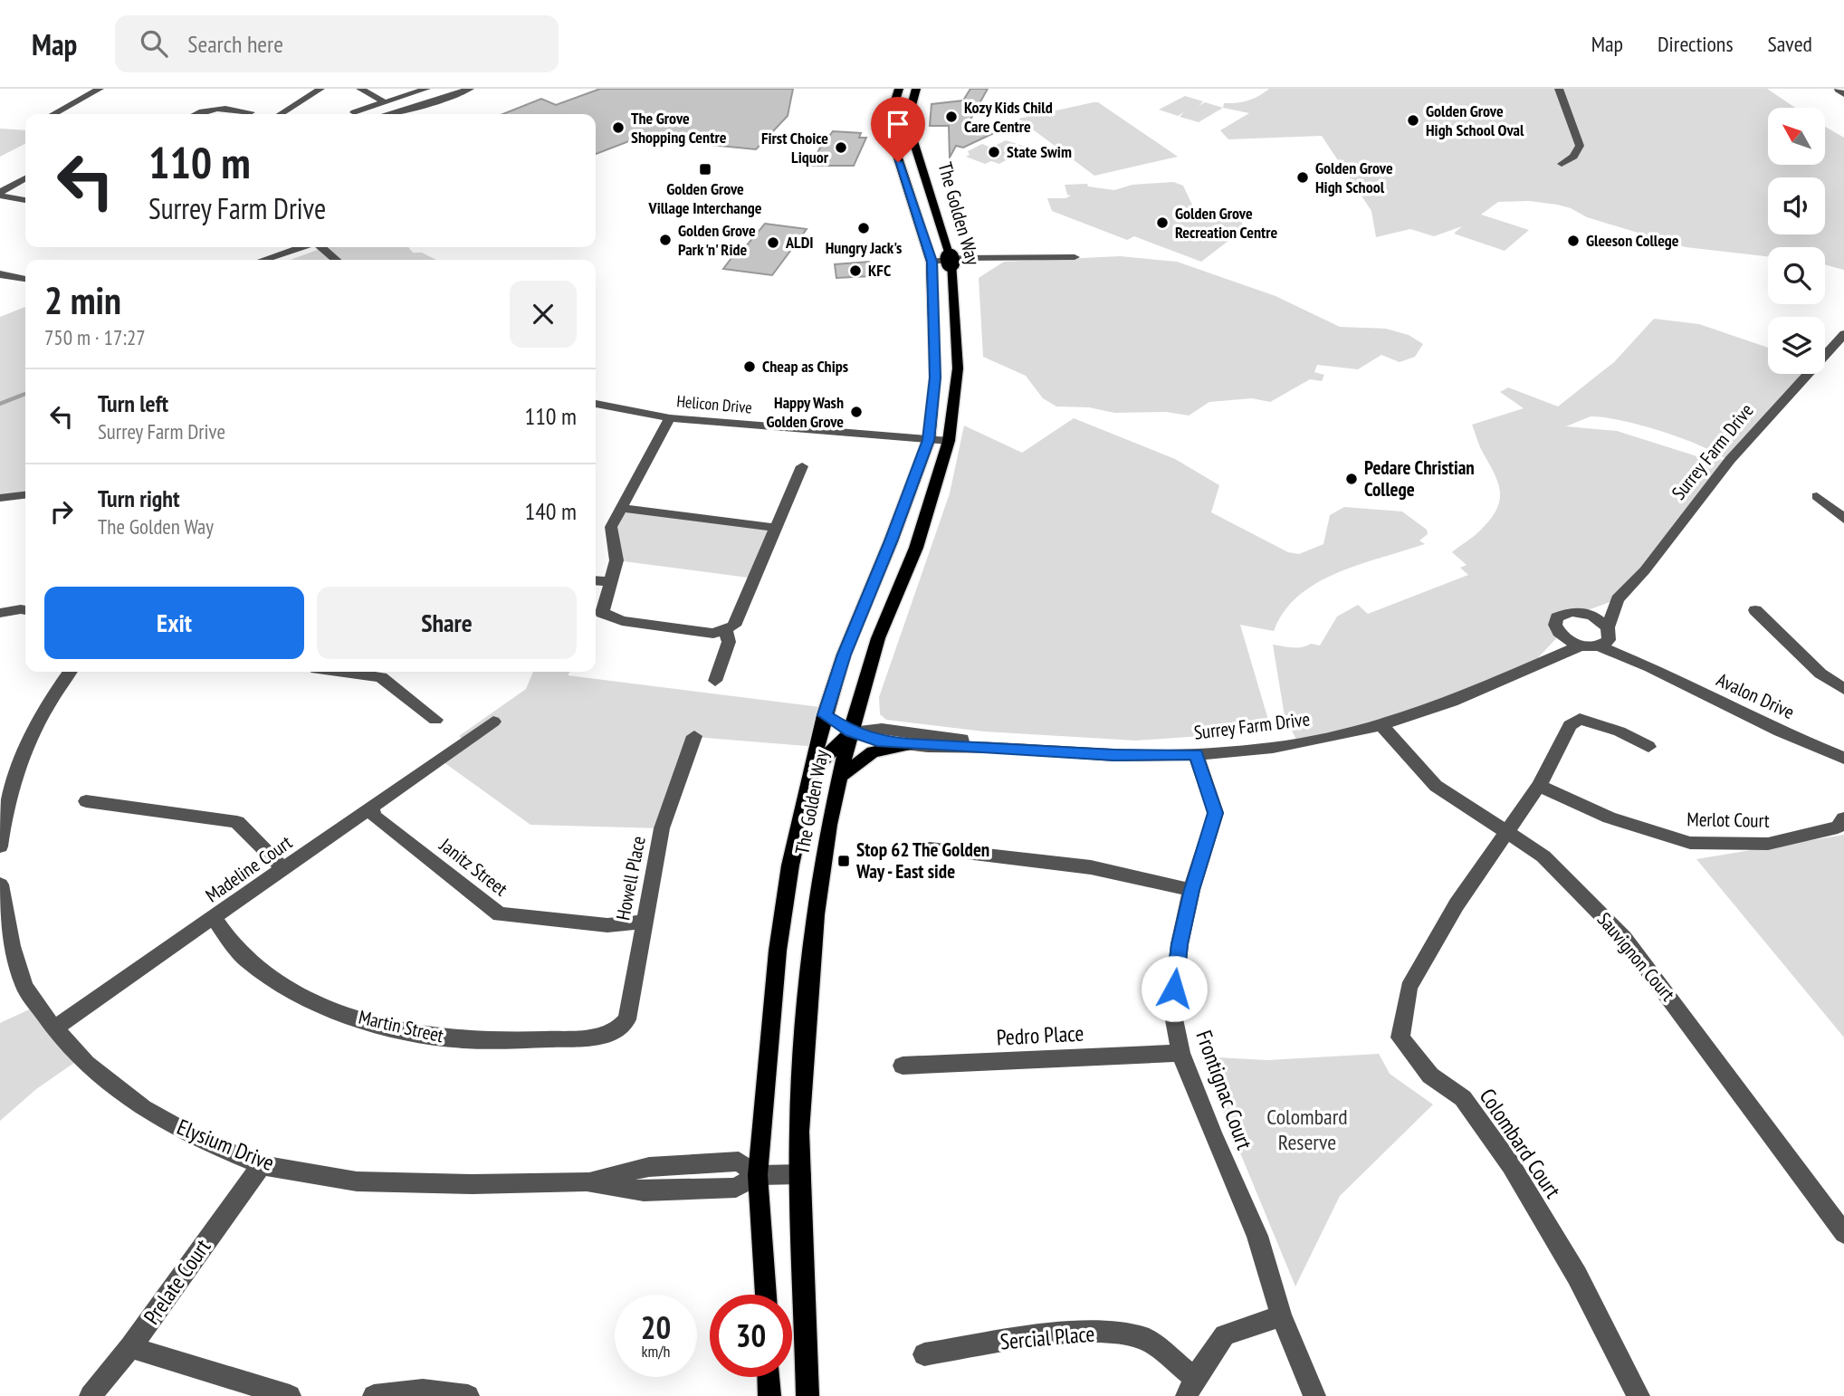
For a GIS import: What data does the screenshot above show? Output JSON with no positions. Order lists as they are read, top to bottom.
{
  "streets": {
    "main road": ["The Golden Way"],
    "street": [
      "Helicon Drive",
      "Surrey Farm Drive",
      "Avalon Drive",
      "Merlot Court",
      "Janitz Street",
      "Madeline Court",
      "Howell Place",
      "Sauvignon Court",
      "Martin Street",
      "Pedro Place",
      "Frontignac Court",
      "Colombard Court",
      "Elysium Drive",
      "Prelate Court",
      "Sercial Place"
    ]
  },
  "crossings": [
    ["The Golden Way", "Helicon Drive"],
    ["The Golden Way", "Surrey Farm Drive"],
    ["The Golden Way", "Elysium Drive"],
    ["Surrey Farm Drive", "Avalon Drive"],
    ["Surrey Farm Drive", "Sauvignon Court"],
    ["Surrey Farm Drive", "Frontignac Court"],
    ["Janitz Street", "Madeline Court"],
    ["Janitz Street", "Howell Place"],
    ["Madeline Court", "Martin Street"],
    ["Madeline Court", "Elysium Drive"],
    ["Howell Place", "Martin Street"],
    ["Sauvignon Court", "Colombard Court"],
    ["Pedro Place", "Frontignac Court"],
    ["Elysium Drive", "Prelate Court"]
  ],
  "parks": ["Colombard Reserve"],
  "places": {
    "other": [
      "Kozy Kids Child Care Centre",
      "Golden Grove High School Oval",
      "The Grove Shopping Centre",
      "First Choice Liquor",
      "State Swim",
      "Golden Grove High School",
      "Golden Grove Recreation Centre",
      "Hungry Jack's",
      "Golden Grove Park 'n' Ride",
      "Gleeson College",
      "ALDI",
      "KFC",
      "Cheap as Chips",
      "Happy Wash Golden Grove",
      "Pedare Christian College"
    ],
    "transit": ["Golden Grove Village Interchange", "Stop 62 The Golden Way - East side"]
  },
  "north": "top left",
  "page": {
    "header": "Map",
    "search": "Search here",
    "nav": ["Map", "Directions", "Saved"],
    "turn": ["110 m", "Surrey Farm Drive"],
    "heading": ["2 min", "750 m · 17:27"],
    "list": [
      {
        "name": "Turn left",
        "note": "Surrey Farm Drive",
        "value": "110 m"
      },
      {
        "name": "Turn right",
        "note": "The Golden Way",
        "value": "140 m"
      }
    ],
    "buttons": ["Exit", "Share"],
    "speed": "20 km/h",
    "limit": "30"
  }
}
